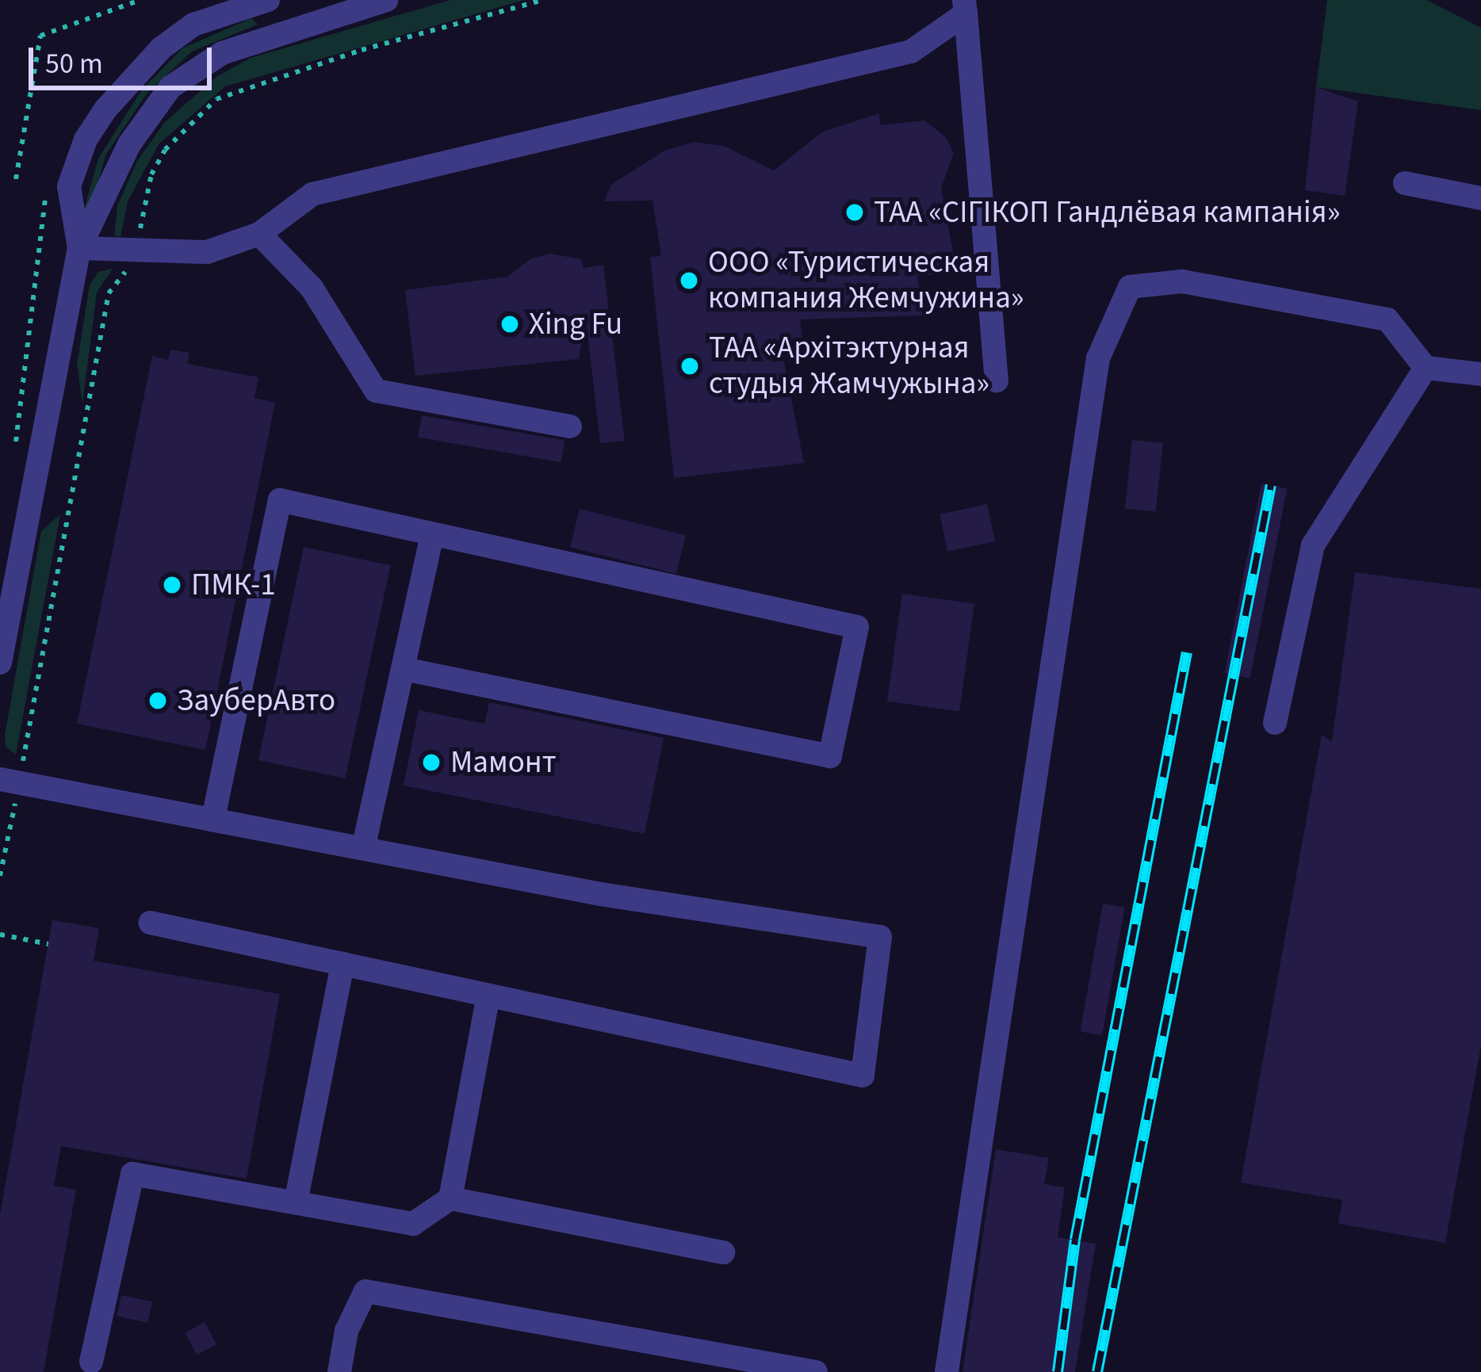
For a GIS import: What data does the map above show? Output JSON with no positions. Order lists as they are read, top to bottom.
{
  "places": [
    "ТАА «СІГІКОП Гандлёвая кампанія»",
    "ООО «Туристическая компания Жемчужина»",
    "Xing Fu",
    "ТАА «Архітэктурная студыя Жамчужына»",
    "ПМК-1",
    "ЗауберАвто",
    "Мамонт"
  ],
  "scale_bar": "50 m"
}
